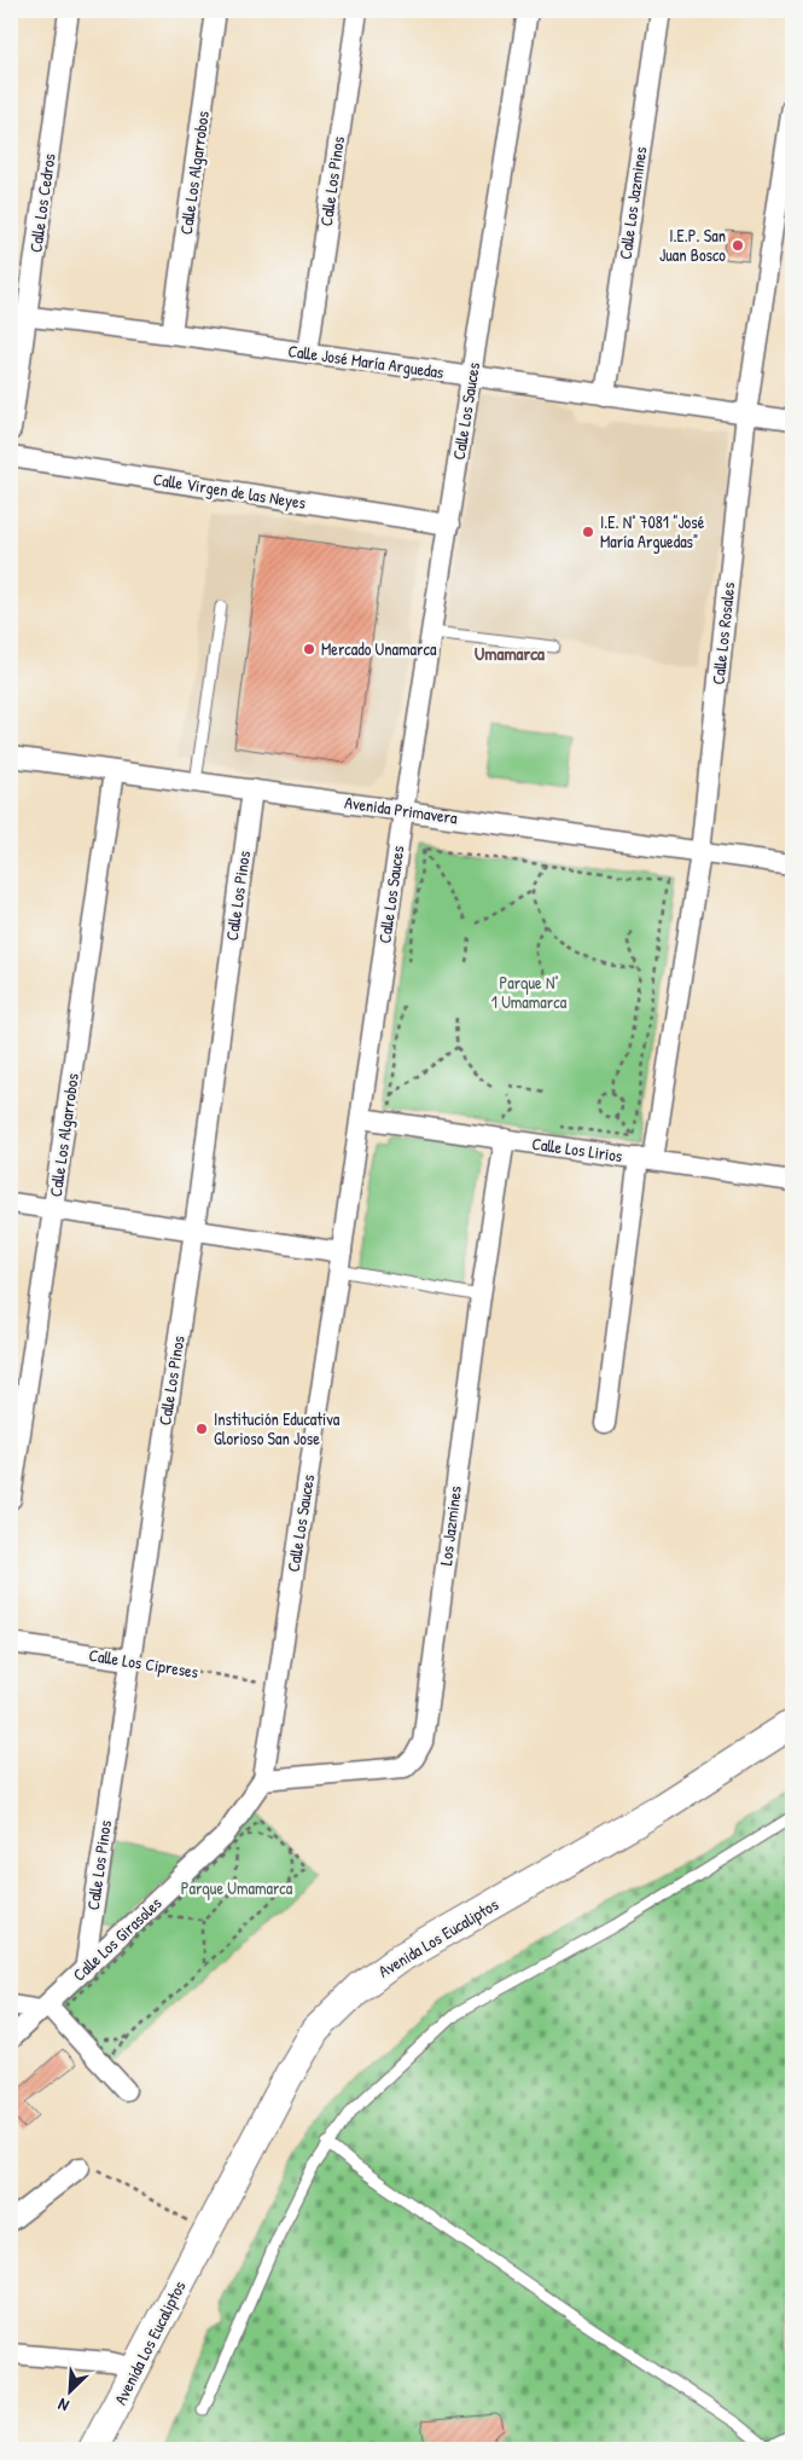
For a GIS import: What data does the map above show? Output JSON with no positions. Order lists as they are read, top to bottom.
{
  "streets": {
    "street": [
      "Calle Los Algarrobos",
      "Calle Los Pinos",
      "Calle Los Cedros",
      "Calle Los Jazmines",
      "Calle José María Arguedas",
      "Calle Los Sauces",
      "Calle Virgen de las Neyes",
      "Calle Los Rosales",
      "Avenida Primavera",
      "Calle Los Lirios",
      "Los Jazmines",
      "Calle Los Cipreses",
      "Avenida Los Eucaliptos",
      "Calle Los Girasoles"
    ]
  },
  "crossings": [
    ["Calle Los Algarrobos", "Calle José María Arguedas"],
    ["Calle Los Algarrobos", "Avenida Primavera"],
    ["Calle Los Pinos", "Calle José María Arguedas"],
    ["Calle Los Pinos", "Avenida Primavera"],
    ["Calle Los Pinos", "Calle Los Cipreses"],
    ["Calle Los Pinos", "Calle Los Girasoles"],
    ["Calle Los Cedros", "Calle José María Arguedas"],
    ["Calle Los Jazmines", "Calle José María Arguedas"],
    ["Calle José María Arguedas", "Calle Los Sauces"],
    ["Calle José María Arguedas", "Calle Los Rosales"],
    ["Calle Los Sauces", "Calle Virgen de las Neyes"],
    ["Calle Los Sauces", "Avenida Primavera"],
    ["Calle Los Sauces", "Calle Los Lirios"],
    ["Calle Los Sauces", "Los Jazmines"],
    ["Calle Los Sauces", "Calle Los Cipreses"],
    ["Calle Los Sauces", "Calle Los Girasoles"],
    ["Calle Los Rosales", "Avenida Primavera"],
    ["Calle Los Rosales", "Calle Los Lirios"],
    ["Calle Los Lirios", "Los Jazmines"],
    ["Los Jazmines", "Calle Los Girasoles"]
  ],
  "districts": ["Umamarca"],
  "parks": ["Parque N° 1 Umamarca", "Parque Umamarca"],
  "places": [
    "I.E.P. San Juan Bosco",
    "I.E. N° 7081 \"José María Arguedas\"",
    "Mercado Unamarca",
    "Institución Educativa Glorioso San Jose"
  ],
  "north": "bottom left"
}
